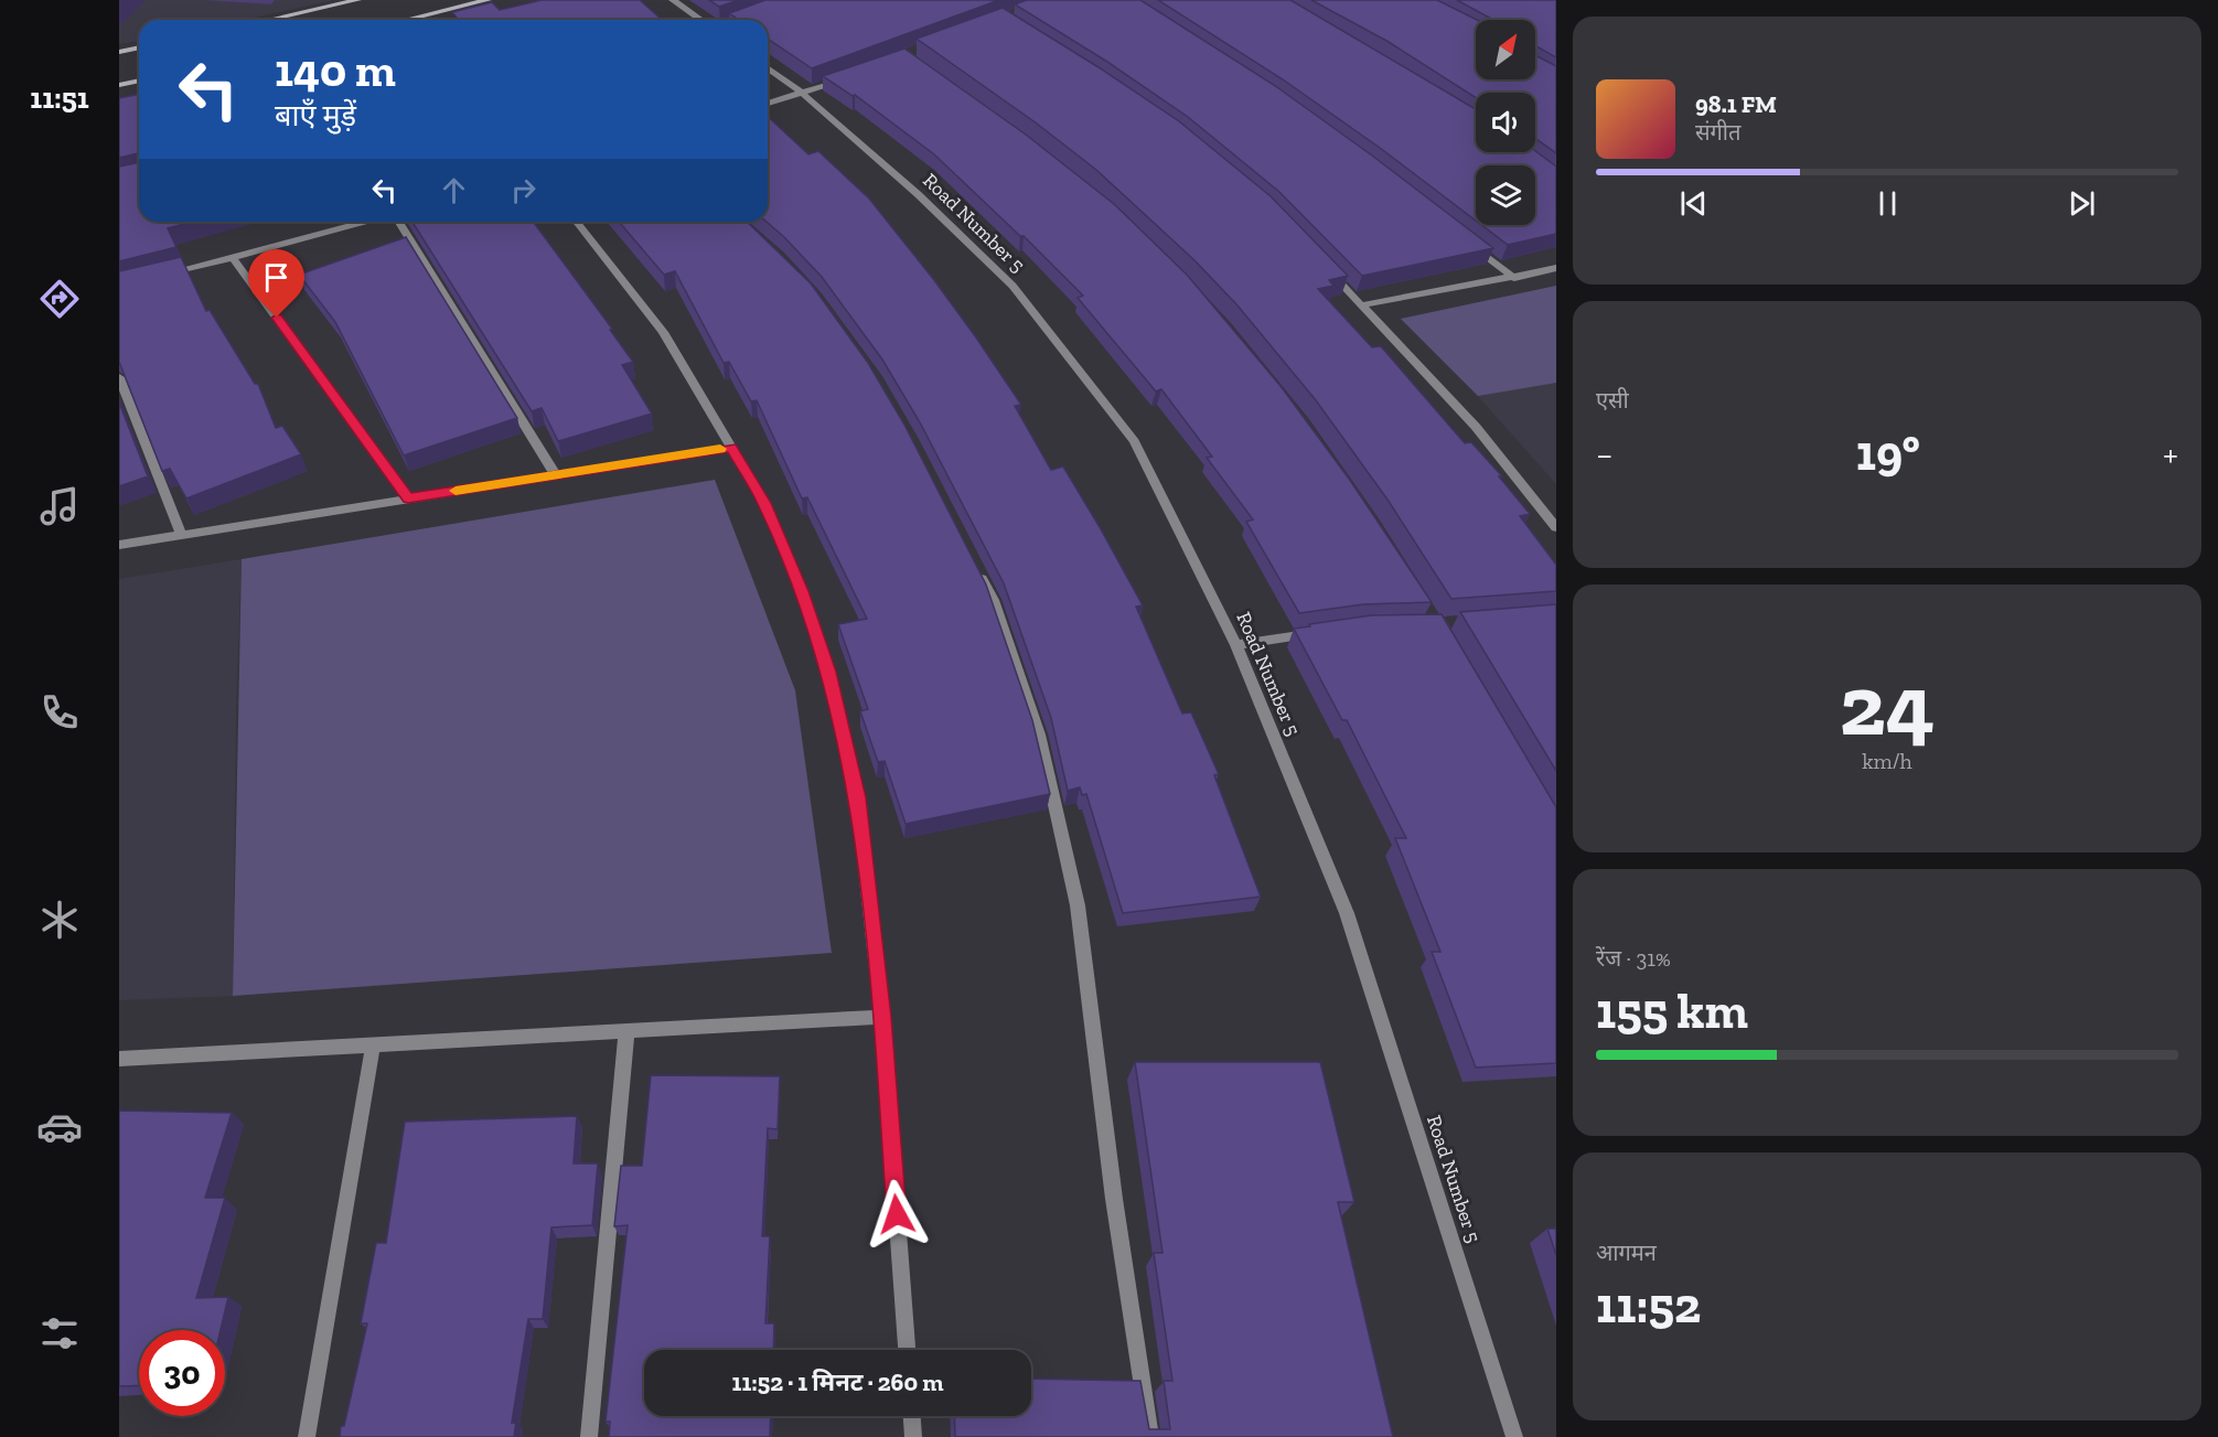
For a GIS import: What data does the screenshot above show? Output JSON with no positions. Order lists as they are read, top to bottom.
{
  "streets": {
    "street": ["Road Number 5"]
  },
  "north": "top right",
  "page": {
    "tabs": "11:51",
    "turn": ["140 m", "बाएँ मुड़ें"],
    "song": ["98.1 FM", "संगीत"],
    "tile": [
      "एसी",
      ["24", "km/h"],
      ["रेंज · 31%", "155 km"],
      ["आगमन", "11:52"]
    ],
    "heat": ["−", "19°", "+"],
    "limit": "30",
    "trip": "11:52 · 1 मिनट · 260 m"
  }
}
